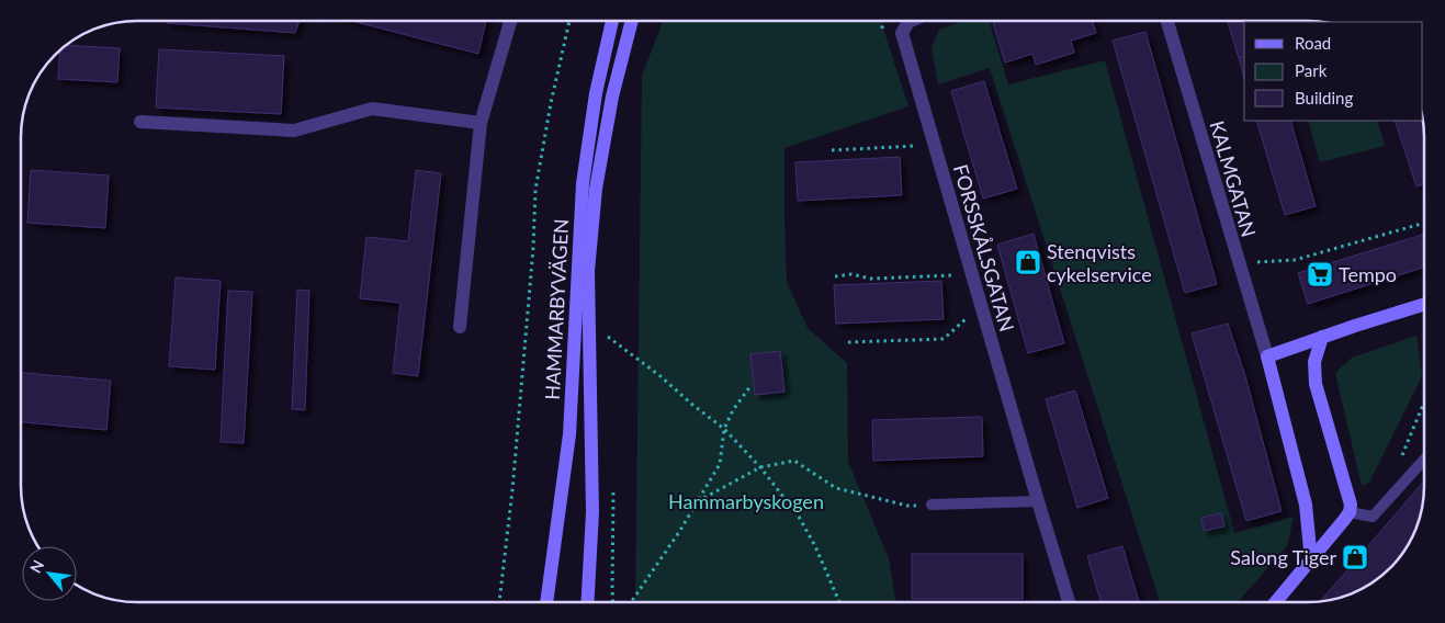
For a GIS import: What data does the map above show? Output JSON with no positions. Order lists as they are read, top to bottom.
{
  "streets": {
    "main road": ["HAMMARBYVÄGEN"],
    "street": ["KALMGATAN", "FORSSKÅLSGATAN"]
  },
  "parks": ["Hammarbyskogen"],
  "places": {
    "shop": ["Stenqvists cykelservice", "Salong Tiger"],
    "supermarket": ["Tempo"]
  },
  "legend": ["Road", "Park", "Building"],
  "north": "top left"
}
